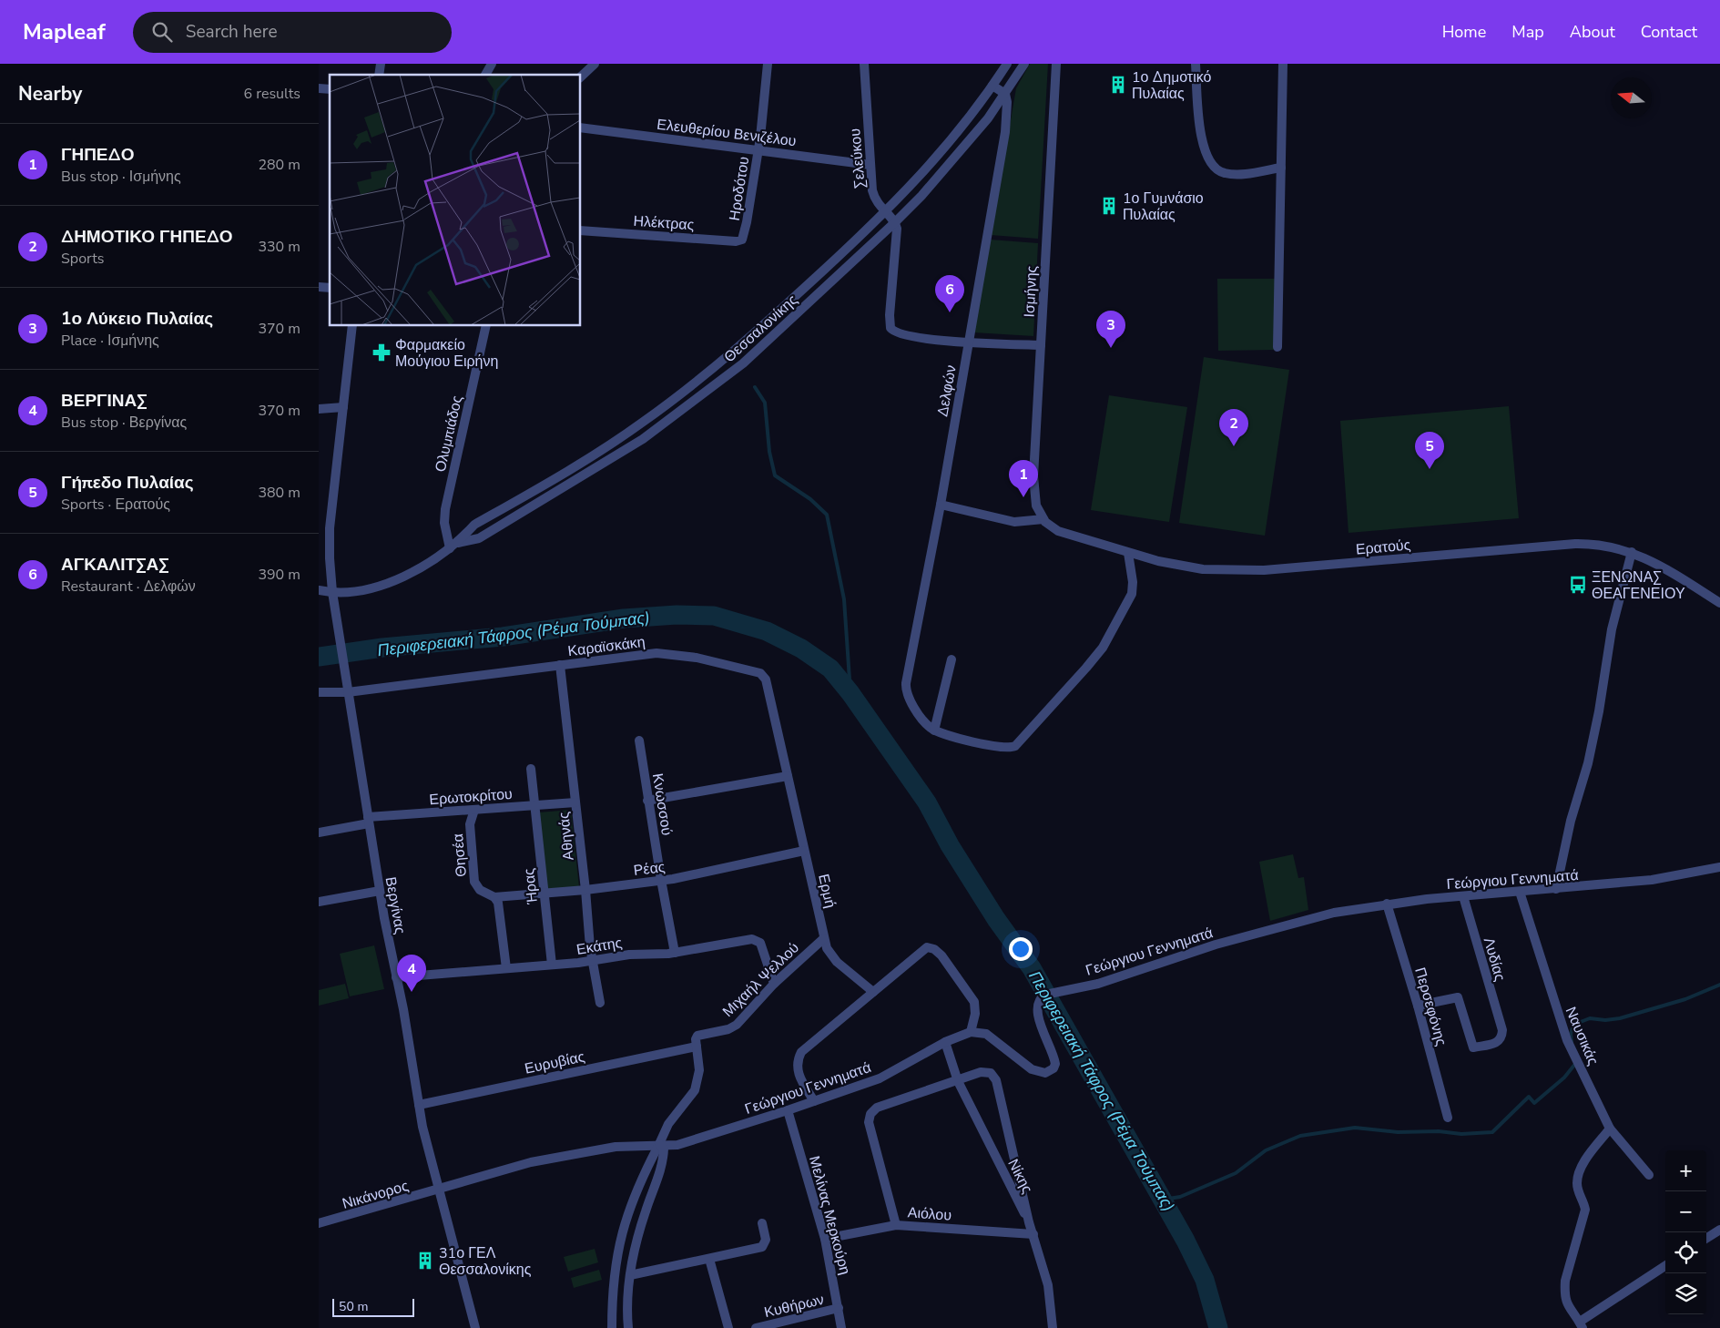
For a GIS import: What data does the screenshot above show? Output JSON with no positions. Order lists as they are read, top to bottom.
{
  "streets": {
    "street": [
      "Ελευθερίου Βενιζέλου",
      "Σελεύκου",
      "Ηροδότου",
      "Ηλέκτρας",
      "Ισμήνης",
      "Θεσσαλονίκης",
      "Δελφών",
      "Ολυμπιάδος",
      "Ερατούς",
      "Καραϊσκάκη",
      "Ερωτοκρίτου",
      "Κνωσσού",
      "Αθηνάς",
      "Θησέα",
      "Ρέας",
      "Γεώργιου Γεννηματά",
      "Ήρας",
      "Ερμή",
      "Βεργίνας",
      "Εκάτης",
      "Λυδίας",
      "Μιχαήλ Ψελλού",
      "Περσεφόνης",
      "Ναυσικάς",
      "Ευρυβίας",
      "Νίκης",
      "Νικάνορος",
      "Αιόλου",
      "Μελίνας Μερκούρη",
      "Κυθήρων"
    ]
  },
  "crossings": [
    ["Ελευθερίου Βενιζέλου", "Σελεύκου"],
    ["Ελευθερίου Βενιζέλου", "Ηροδότου"],
    ["Σελεύκου", "Θεσσαλονίκης"],
    ["Ηροδότου", "Ηλέκτρας"],
    ["Ισμήνης", "Ερατούς"],
    ["Θεσσαλονίκης", "Δελφών"],
    ["Θεσσαλονίκης", "Ολυμπιάδος"],
    ["Θεσσαλονίκης", "Βεργίνας"],
    ["Καραϊσκάκη", "Αθηνάς"],
    ["Καραϊσκάκη", "Ερμή"],
    ["Καραϊσκάκη", "Βεργίνας"],
    ["Ερωτοκρίτου", "Αθηνάς"],
    ["Ερωτοκρίτου", "Θησέα"],
    ["Ερωτοκρίτου", "Ήρας"],
    ["Ερωτοκρίτου", "Βεργίνας"],
    ["Κνωσσού", "Ρέας"],
    ["Κνωσσού", "Εκάτης"],
    ["Αθηνάς", "Ρέας"],
    ["Αθηνάς", "Εκάτης"],
    ["Θησέα", "Ρέας"],
    ["Ρέας", "Ήρας"],
    ["Ρέας", "Ερμή"],
    ["Γεώργιου Γεννηματά", "Βεργίνας"],
    ["Γεώργιου Γεννηματά", "Λυδίας"],
    ["Γεώργιου Γεννηματά", "Περσεφόνης"],
    ["Γεώργιου Γεννηματά", "Ναυσικάς"],
    ["Γεώργιου Γεννηματά", "Νίκης"],
    ["Γεώργιου Γεννηματά", "Νικάνορος"],
    ["Γεώργιου Γεννηματά", "Μελίνας Μερκούρη"],
    ["Ήρας", "Εκάτης"],
    ["Ερμή", "Μιχαήλ Ψελλού"],
    ["Βεργίνας", "Εκάτης"],
    ["Βεργίνας", "Ευρυβίας"],
    ["Βεργίνας", "Νικάνορος"],
    ["Εκάτης", "Μιχαήλ Ψελλού"],
    ["Λυδίας", "Περσεφόνης"],
    ["Μιχαήλ Ψελλού", "Ευρυβίας"],
    ["Νίκης", "Αιόλου"],
    ["Αιόλου", "Μελίνας Μερκούρη"],
    ["Μελίνας Μερκούρη", "Κυθήρων"]
  ],
  "water": ["Περιφερειακή Τάφρος (Ρέμα Τούμπας)"],
  "places": {
    "building": ["1ο Δημοτικό Πυλαίας", "1ο Γυμνάσιο Πυλαίας", "31ο ΓΕΛ Θεσσαλονίκης"],
    "pharmacy": ["Φαρμακείο Μούγιου Ειρήνη"],
    "bus stop": ["ΞΕΝΩΝΑΣ ΘΕΑΓΕΝΕΙΟΥ"]
  },
  "scale_bar": "50 m",
  "north": "left",
  "page": {
    "header": "Mapleaf",
    "search": "Search here",
    "nav": [
      "Home",
      "Map",
      "About",
      "Contact"
    ],
    "heading": ["Nearby", "6 results"],
    "list": [
      {
        "mark": "1",
        "name": "ΓΗΠΕΔΟ",
        "note": "Bus stop · Ισμήνης",
        "value": "280 m"
      },
      {
        "mark": "2",
        "name": "ΔΗΜΟΤΙΚΟ ΓΗΠΕΔΟ",
        "note": "Sports",
        "value": "330 m"
      },
      {
        "mark": "3",
        "name": "1ο Λύκειο Πυλαίας",
        "note": "Place · Ισμήνης",
        "value": "370 m"
      },
      {
        "mark": "4",
        "name": "ΒΕΡΓΙΝΑΣ",
        "note": "Bus stop · Βεργίνας",
        "value": "370 m"
      },
      {
        "mark": "5",
        "name": "Γήπεδο Πυλαίας",
        "note": "Sports · Ερατούς",
        "value": "380 m"
      },
      {
        "mark": "6",
        "name": "ΑΓΚΑΛΙΤΣΑΣ",
        "note": "Restaurant · Δελφών",
        "value": "390 m"
      }
    ],
    "pins": [
      "6",
      "3",
      "2",
      "5",
      "1",
      "4"
    ],
    "map_buttons": ["+", "−"],
    "scale": "50 m"
  }
}
